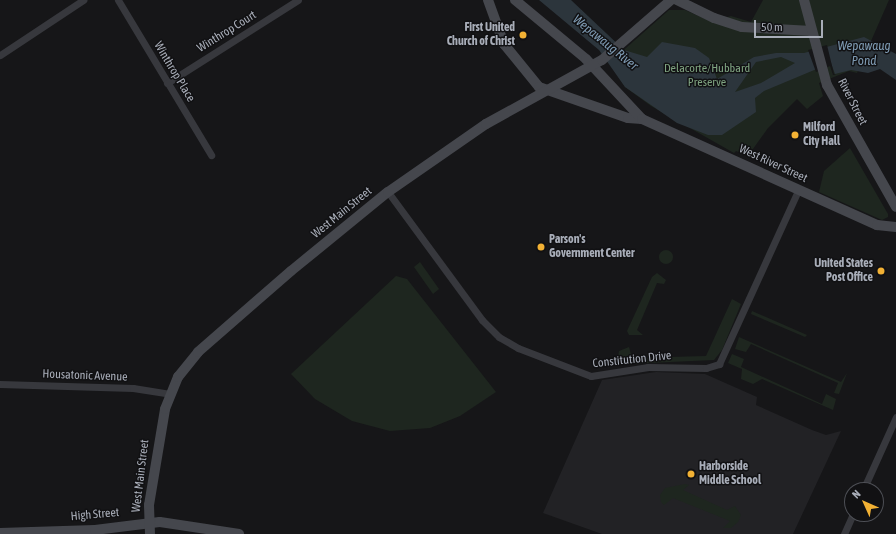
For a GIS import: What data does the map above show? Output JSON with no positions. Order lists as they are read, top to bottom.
{
  "streets": {
    "main road": [
      "River Street",
      "West River Street",
      "West Main Street",
      "High Street"
    ],
    "street": [
      "Winthrop Court",
      "Winthrop Place",
      "Constitution Drive",
      "Housatonic Avenue"
    ]
  },
  "crossings": [
    ["Winthrop Court", "Winthrop Place"],
    ["West River Street", "West Main Street"],
    ["West River Street", "Constitution Drive"],
    ["West Main Street", "Constitution Drive"],
    ["West Main Street", "Housatonic Avenue"],
    ["West Main Street", "High Street"]
  ],
  "water": ["Wepawaug River", "Wepawaug Pond"],
  "parks": ["Delacorte/Hubbard Preserve"],
  "places": [
    "First United Church of Christ",
    "Milford City Hall",
    "Parson's Government Center",
    "United States Post Office",
    "Harborside Middle School"
  ],
  "scale_bar": "50 m",
  "north": "top left"
}
